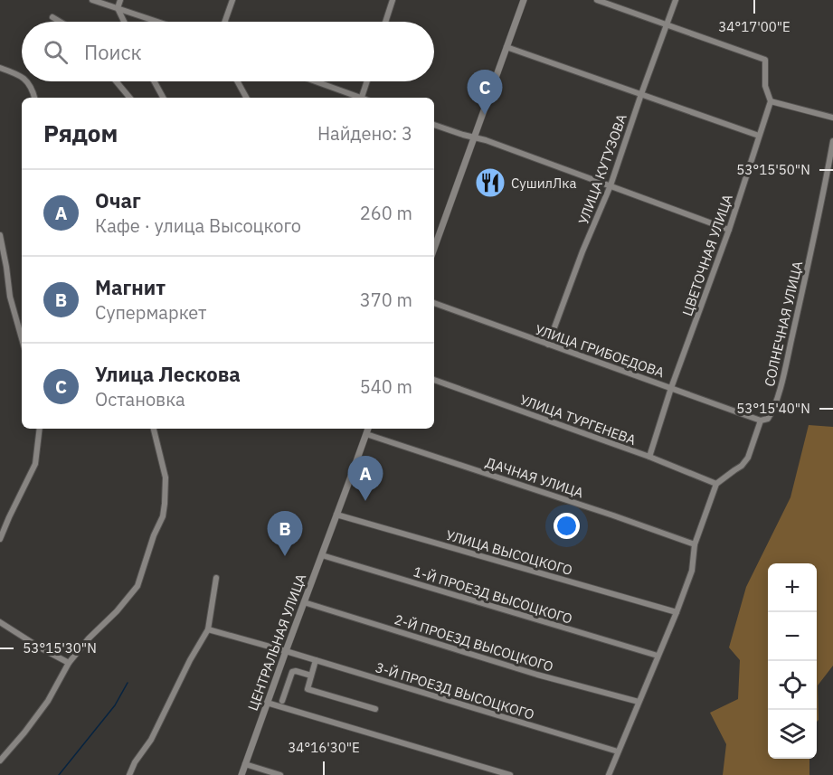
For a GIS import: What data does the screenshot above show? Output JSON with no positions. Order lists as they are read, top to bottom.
{
  "streets": {
    "street": [
      "УЛИЦА КУТУЗОВА",
      "ЦВЕТОЧНАЯ УЛИЦА",
      "СОЛНЕЧНАЯ УЛИЦА",
      "УЛИЦА ГРИБОЕДОВА",
      "УЛИЦА ТУРГЕНЕВА",
      "ДАЧНАЯ УЛИЦА",
      "УЛИЦА ВЫСОЦКОГО",
      "1-Й ПРОЕЗД ВЫСОЦКОГО",
      "ЦЕНТРАЛЬНАЯ УЛИЦА",
      "2-Й ПРОЕЗД ВЫСОЦКОГО",
      "3-Й ПРОЕЗД ВЫСОЦКОГО"
    ]
  },
  "crossings": [
    ["УЛИЦА КУТУЗОВА", "УЛИЦА ГРИБОЕДОВА"],
    ["ЦВЕТОЧНАЯ УЛИЦА", "УЛИЦА ГРИБОЕДОВА"],
    ["ЦВЕТОЧНАЯ УЛИЦА", "УЛИЦА ТУРГЕНЕВА"],
    ["СОЛНЕЧНАЯ УЛИЦА", "УЛИЦА ГРИБОЕДОВА"],
    ["СОЛНЕЧНАЯ УЛИЦА", "УЛИЦА ТУРГЕНЕВА"],
    ["ДАЧНАЯ УЛИЦА", "ЦЕНТРАЛЬНАЯ УЛИЦА"],
    ["УЛИЦА ВЫСОЦКОГО", "ЦЕНТРАЛЬНАЯ УЛИЦА"],
    ["1-Й ПРОЕЗД ВЫСОЦКОГО", "ЦЕНТРАЛЬНАЯ УЛИЦА"],
    ["ЦЕНТРАЛЬНАЯ УЛИЦА", "2-Й ПРОЕЗД ВЫСОЦКОГО"],
    ["ЦЕНТРАЛЬНАЯ УЛИЦА", "3-Й ПРОЕЗД ВЫСОЦКОГО"]
  ],
  "places": {
    "restaurant": ["СушилЛка"]
  },
  "page": {
    "search": "Поиск",
    "pins": ["C", "A", "B"],
    "heading": ["Рядом", "Найдено: 3"],
    "list": [
      {
        "mark": "A",
        "name": "Очаг",
        "note": "Кафе · улица Высоцкого",
        "value": "260 m"
      },
      {
        "mark": "B",
        "name": "Магнит",
        "note": "Супермаркет",
        "value": "370 m"
      },
      {
        "mark": "C",
        "name": "Улица Лескова",
        "note": "Остановка",
        "value": "540 m"
      }
    ],
    "map_buttons": ["+", "−"]
  },
  "coordinates": [
    "34°17'00\"E",
    "53°15'50\"N",
    "53°15'40\"N",
    "53°15'30\"N",
    "34°16'30\"E"
  ]
}
